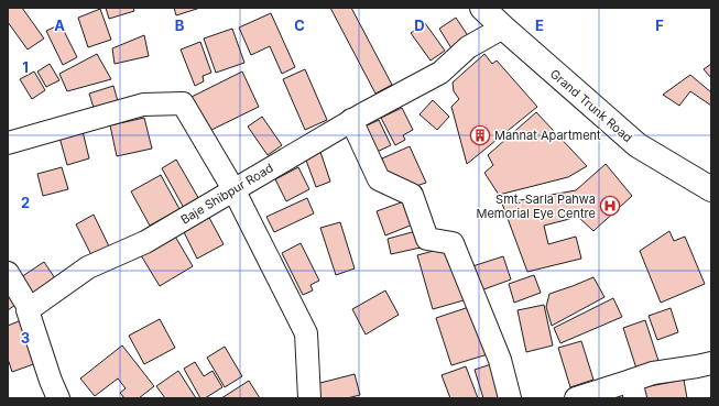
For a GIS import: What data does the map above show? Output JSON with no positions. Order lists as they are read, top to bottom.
{
  "streets": {
    "main road": ["Grand Trunk Road"],
    "street": ["Baje Shibpur Road"]
  },
  "crossings": [
    ["Grand Trunk Road", "Baje Shibpur Road"]
  ],
  "places": {
    "building": ["Mannat Apartment"],
    "hospital": ["Smt. Sarla Pahwa Memorial Eye Centre"]
  },
  "grid": {
    "columns": [
      "A",
      "B",
      "C",
      "D",
      "E",
      "F"
    ],
    "rows": ["1", "2", "3"]
  }
}
